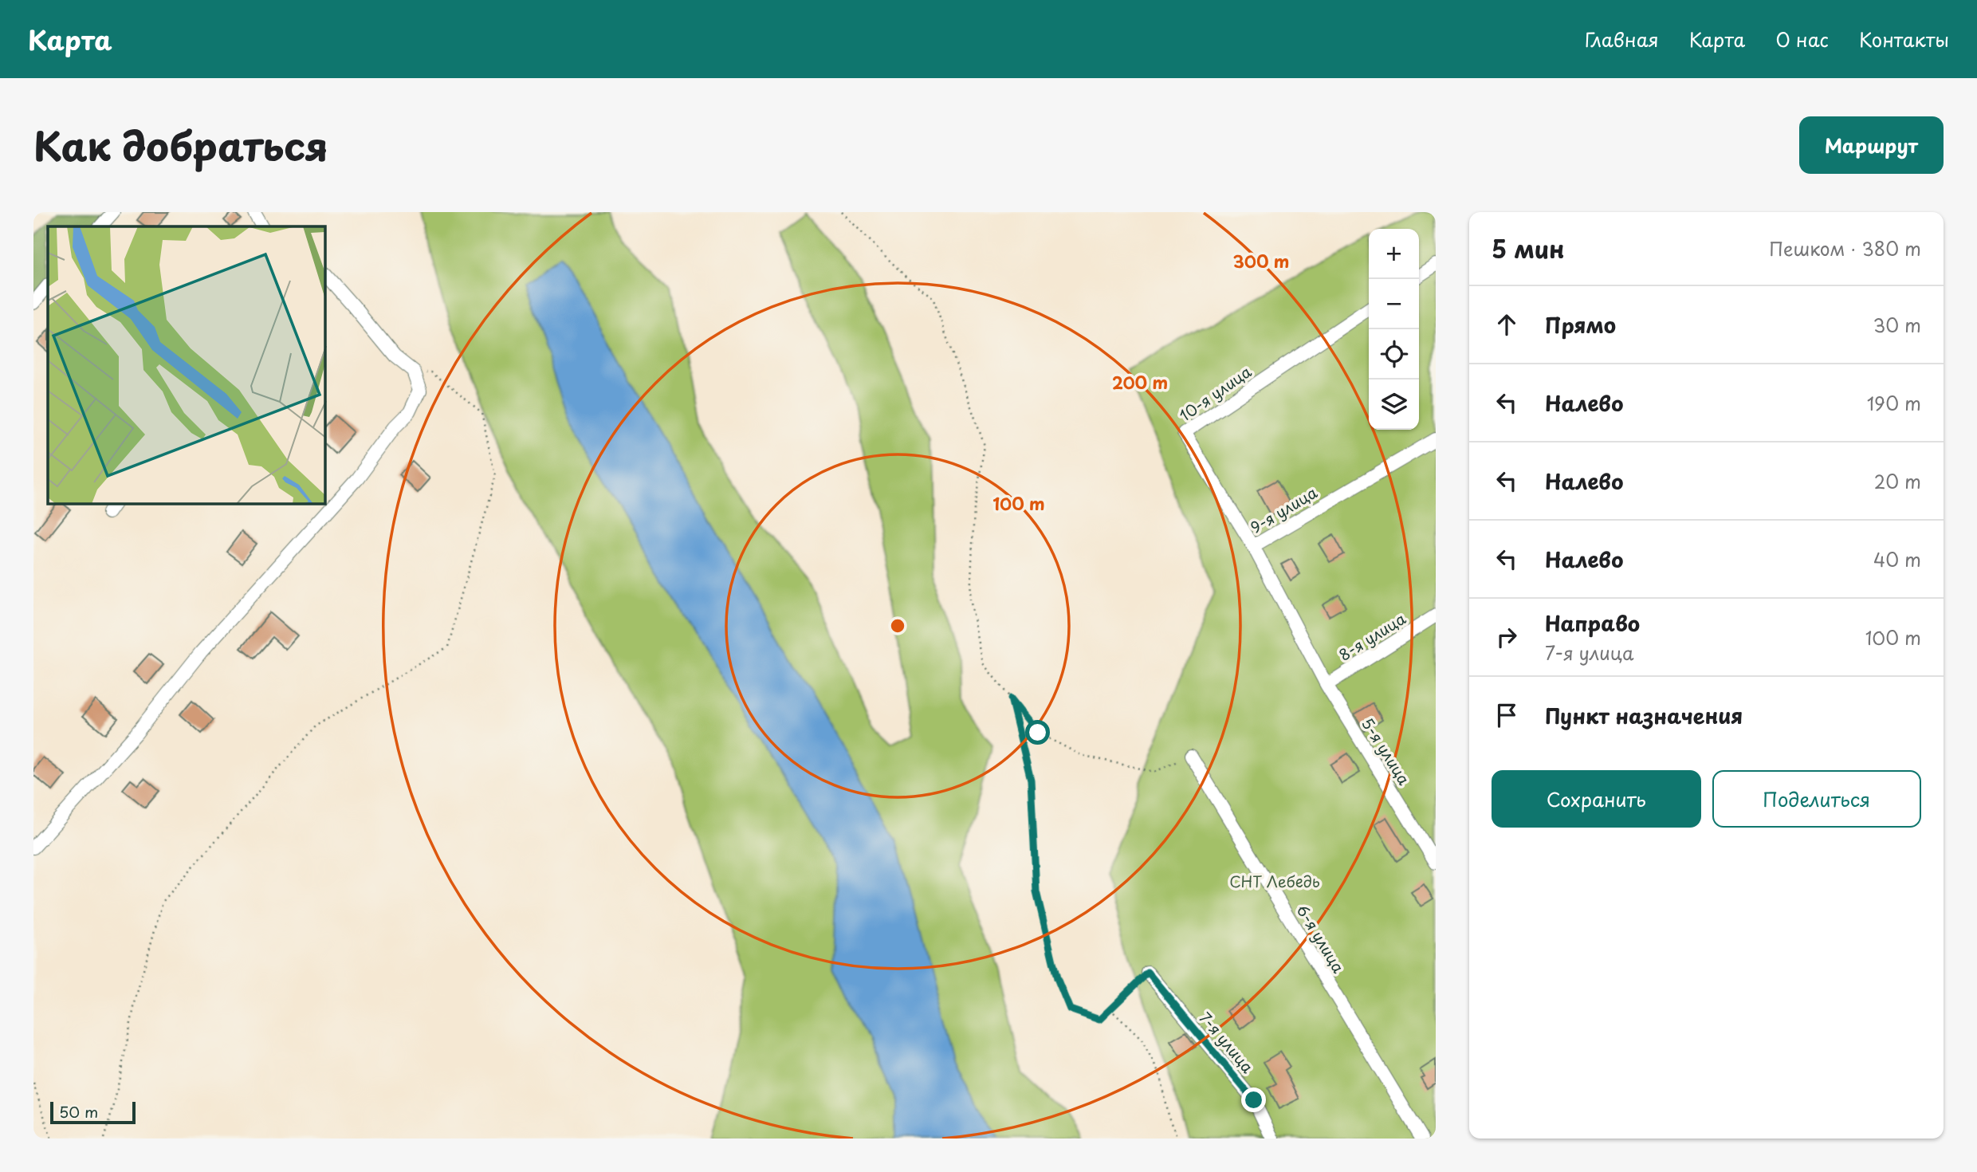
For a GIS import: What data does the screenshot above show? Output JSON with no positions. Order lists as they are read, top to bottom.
{
  "streets": {
    "street": [
      "10-я улица",
      "9-я улица",
      "8-я улица",
      "5-я улица",
      "6-я улица",
      "7-я улица"
    ]
  },
  "crossings": [
    ["10-я улица", "9-я улица"],
    ["9-я улица", "8-я улица"],
    ["9-я улица", "5-я улица"],
    ["8-я улица", "5-я улица"]
  ],
  "parks": ["СНТ Лебедь"],
  "scale_bar": "50 m",
  "page": {
    "header": "Карта",
    "nav": [
      "Главная",
      "Карта",
      "О нас",
      "Контакты"
    ],
    "title": "Как добраться",
    "buttons": [
      "Маршрут",
      ["Сохранить", "Поделиться"]
    ],
    "heading": ["5 мин", "Пешком · 380 m"],
    "map_buttons": ["+", "−"],
    "list": [
      ["Прямо", "30 m"],
      ["Налево", "190 m"],
      ["Налево", "20 m"],
      ["Налево", "40 m"],
      ["Направо", "7-я улица", "100 m"],
      "Пункт назначения"
    ],
    "scale": "50 m"
  },
  "rings": ["300 m", "200 m", "100 m"]
}
